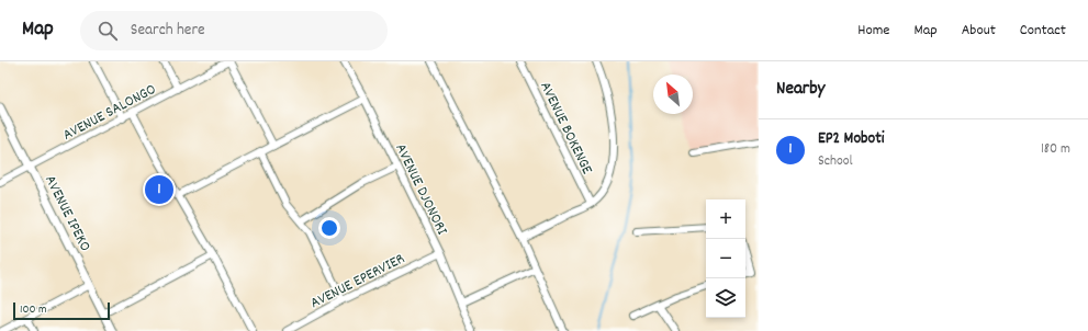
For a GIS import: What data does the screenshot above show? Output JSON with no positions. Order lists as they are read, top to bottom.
{
  "streets": {
    "street": [
      "AVENUE SALONGO",
      "AVENUE BOKENGE",
      "AVENUE DJONORI",
      "AVENUE IPEKO",
      "AVENUE EPERVIER"
    ]
  },
  "crossings": [
    ["AVENUE SALONGO", "AVENUE IPEKO"],
    ["AVENUE DJONORI", "AVENUE EPERVIER"]
  ],
  "scale_bar": "100 m",
  "north": "top left",
  "page": {
    "header": "Map",
    "search": "Search here",
    "nav": [
      "Home",
      "Map",
      "About",
      "Contact"
    ],
    "heading": "Nearby",
    "list": [
      {
        "mark": "1",
        "name": "EP2 Moboti",
        "note": "School",
        "value": "180 m"
      }
    ],
    "pins": "1",
    "map_buttons": ["+", "−"],
    "scale": "100 m"
  }
}
